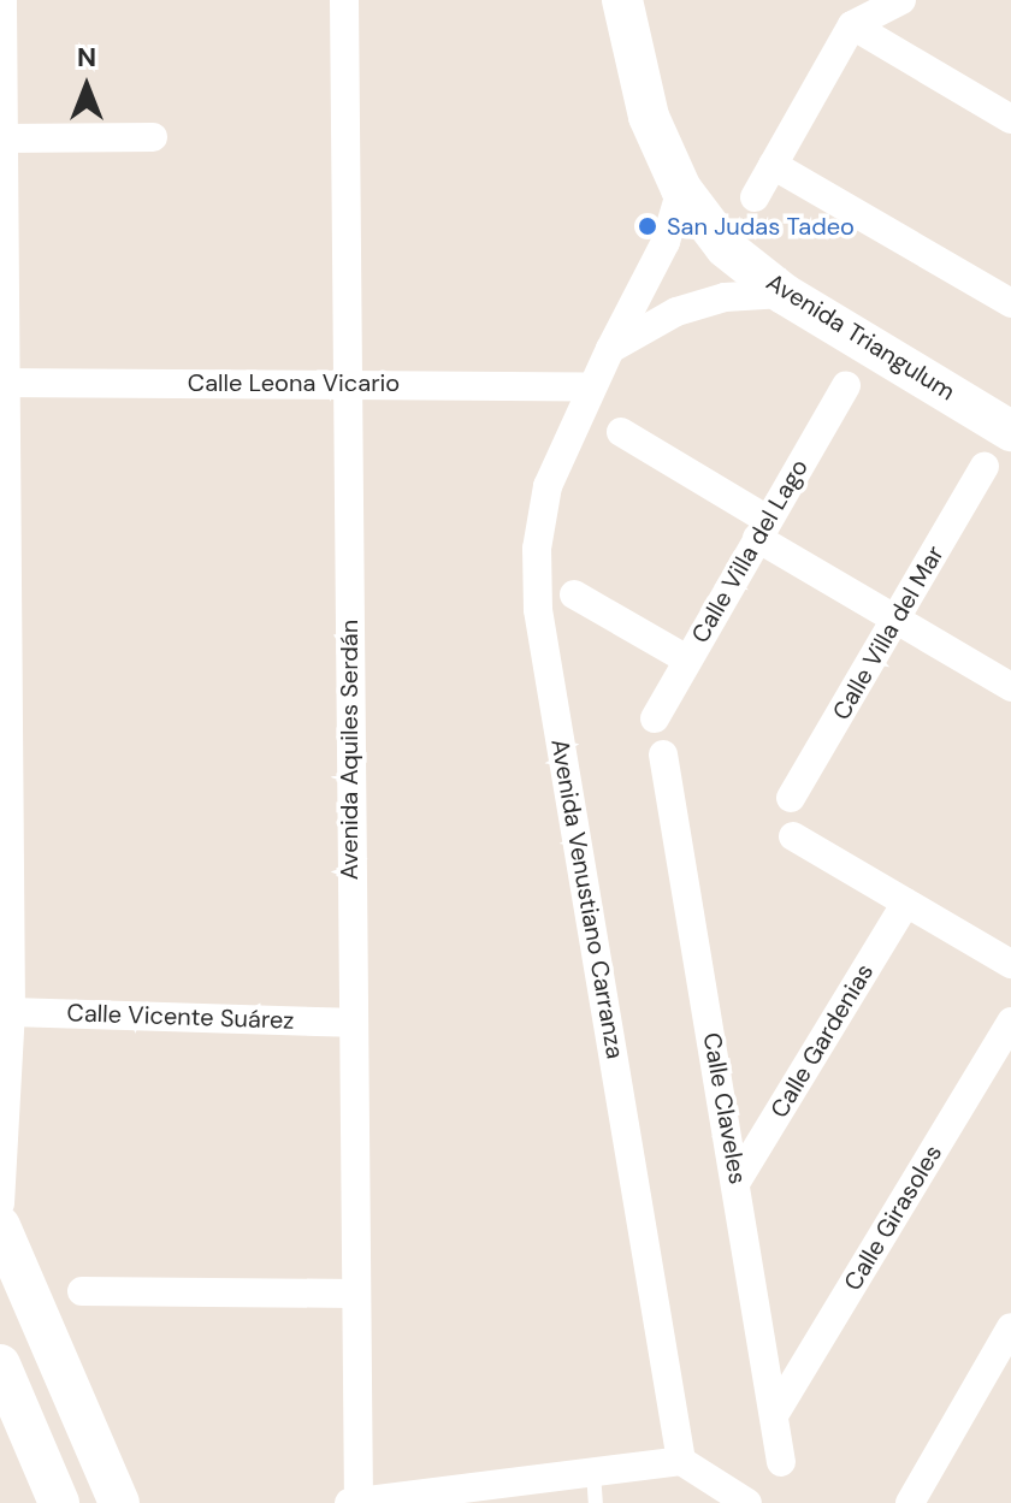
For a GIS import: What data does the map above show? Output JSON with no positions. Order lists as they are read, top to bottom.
{
  "streets": {
    "main road": ["Avenida Triangulum"],
    "street": [
      "Calle Leona Vicario",
      "Calle Villa del Lago",
      "Calle Villa del Mar",
      "Avenida Aquiles Serdán",
      "Avenida Venustiano Carranza",
      "Calle Vicente Suárez",
      "Calle Gardenias",
      "Calle Claveles",
      "Calle Girasoles"
    ]
  },
  "crossings": [
    ["Avenida Triangulum", "Avenida Venustiano Carranza"],
    ["Calle Leona Vicario", "Avenida Aquiles Serdán"],
    ["Calle Leona Vicario", "Avenida Venustiano Carranza"],
    ["Avenida Aquiles Serdán", "Calle Vicente Suárez"],
    ["Calle Gardenias", "Calle Claveles"],
    ["Calle Claveles", "Calle Girasoles"]
  ],
  "places": ["San Judas Tadeo"],
  "north": "top"
}
